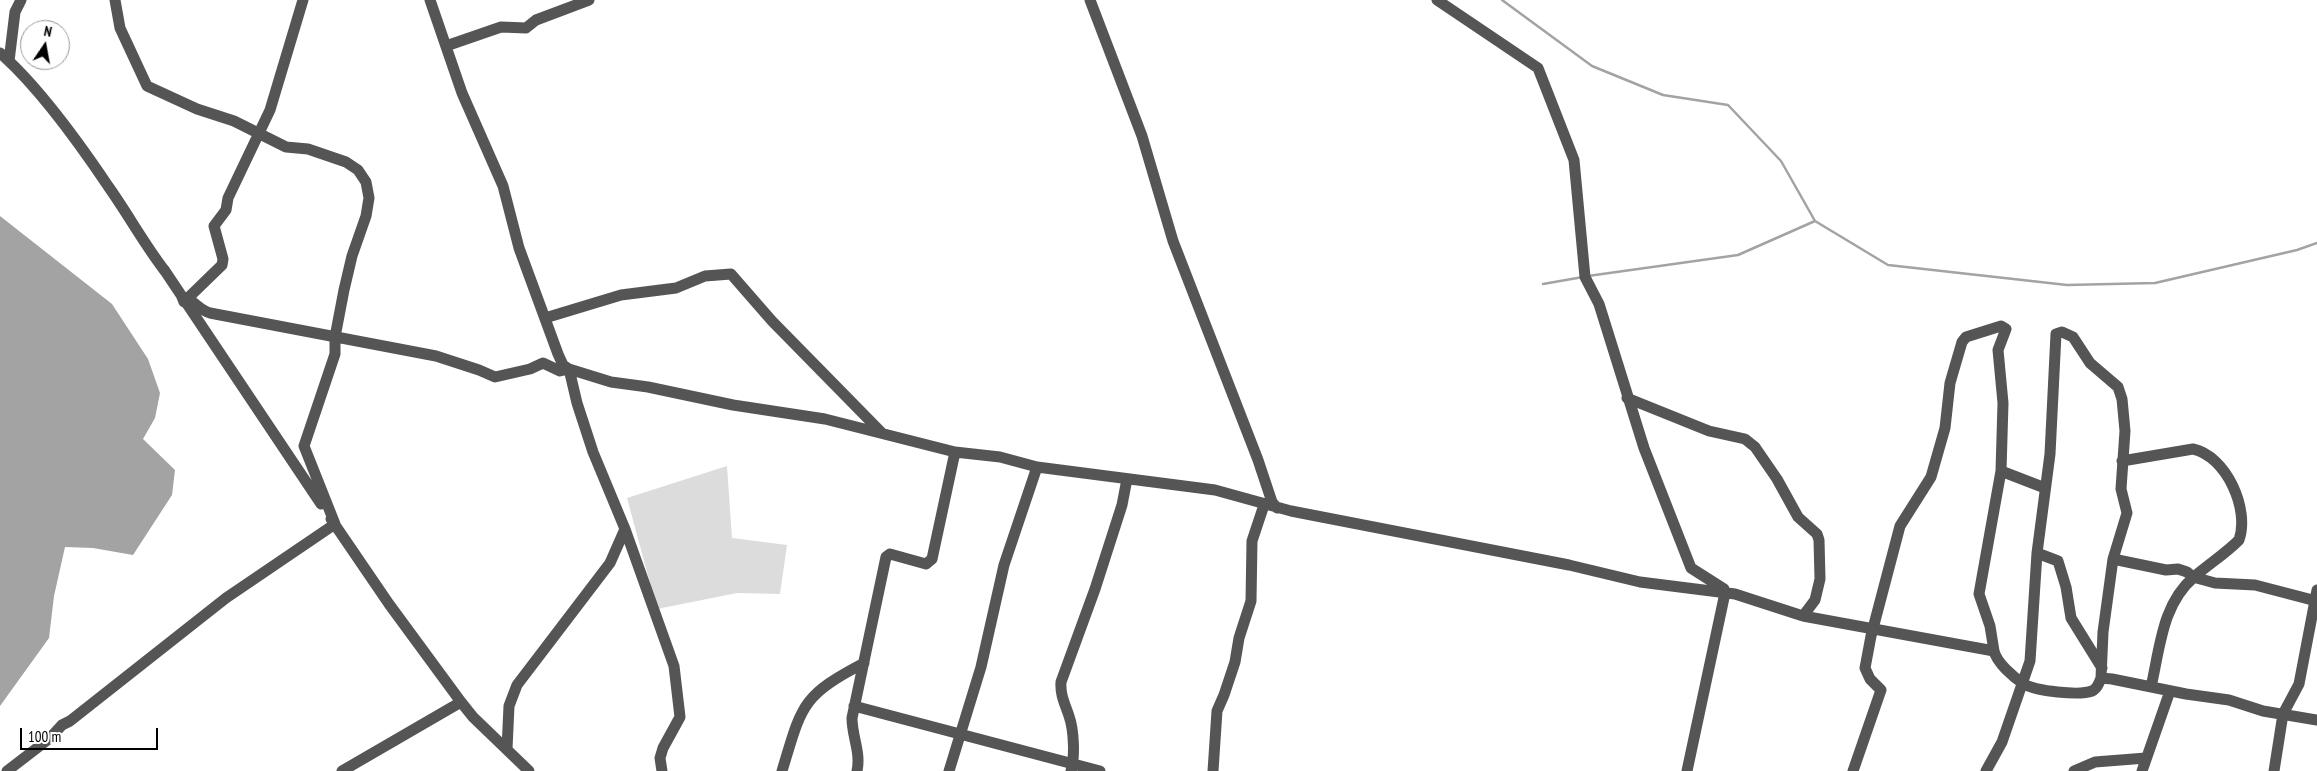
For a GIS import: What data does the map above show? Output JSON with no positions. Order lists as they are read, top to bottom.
{
  "scale_bar": "100 m",
  "north": "top"
}
